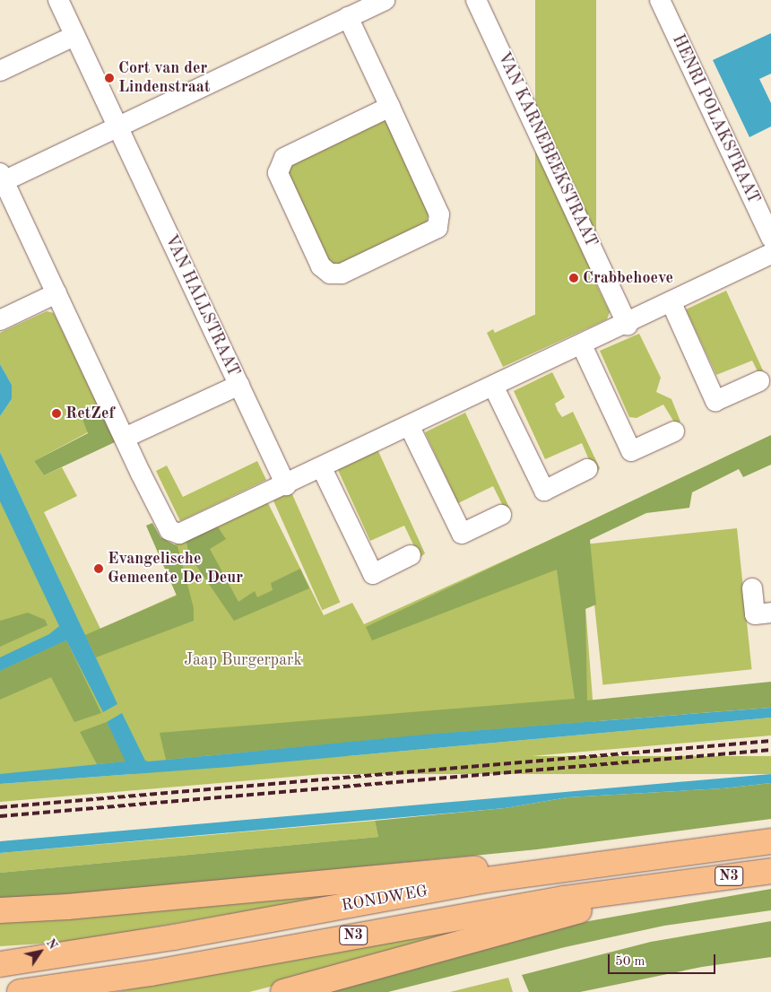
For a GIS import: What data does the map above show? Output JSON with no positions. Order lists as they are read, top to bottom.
{
  "streets": {
    "highway": ["N3", "RONDWEG"],
    "street": ["HENRI POLAKSTRAAT", "VAN KARNEBEEKSTRAAT", "VAN HALLSTRAAT"]
  },
  "crossings": [
    ["N3", "RONDWEG"]
  ],
  "parks": ["Jaap Burgerpark"],
  "places": [
    "Cort van der Lindenstraat",
    "Crabbehoeve",
    "RetZef",
    "Evangelische Gemeente De Deur"
  ],
  "scale_bar": "50 m",
  "north": "top right"
}
